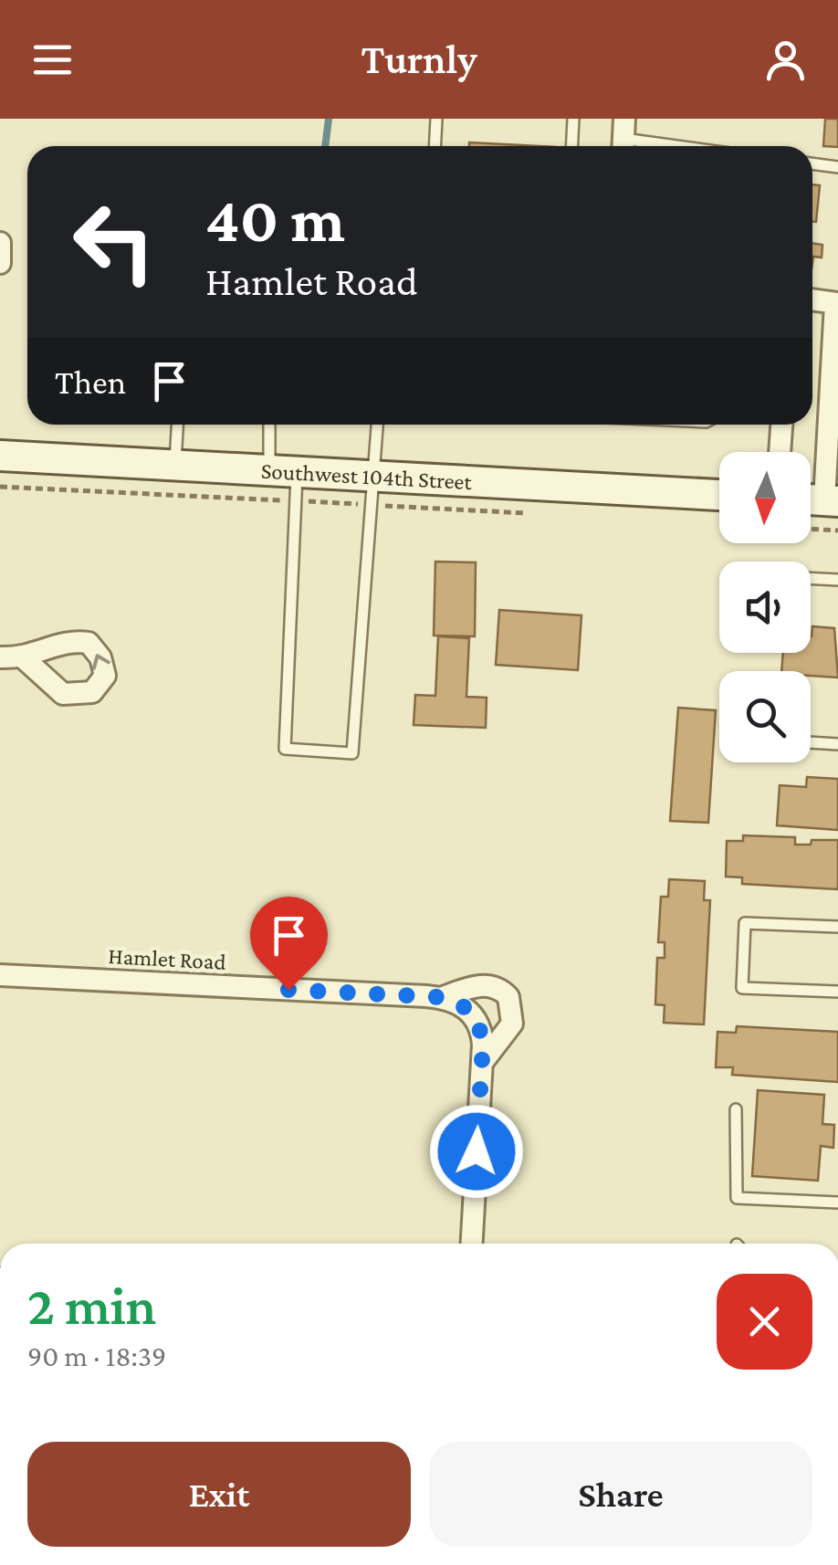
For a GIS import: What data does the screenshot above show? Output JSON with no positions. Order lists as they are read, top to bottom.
{
  "streets": {
    "main road": ["Southwest 104th Street"],
    "street": ["Hamlet Road"]
  },
  "north": "bottom",
  "page": {
    "header": "Turnly",
    "turn": ["40 m", "Hamlet Road"],
    "then": "Then",
    "heading": ["2 min", "90 m · 18:39"],
    "buttons": ["Exit", "Share"]
  }
}
